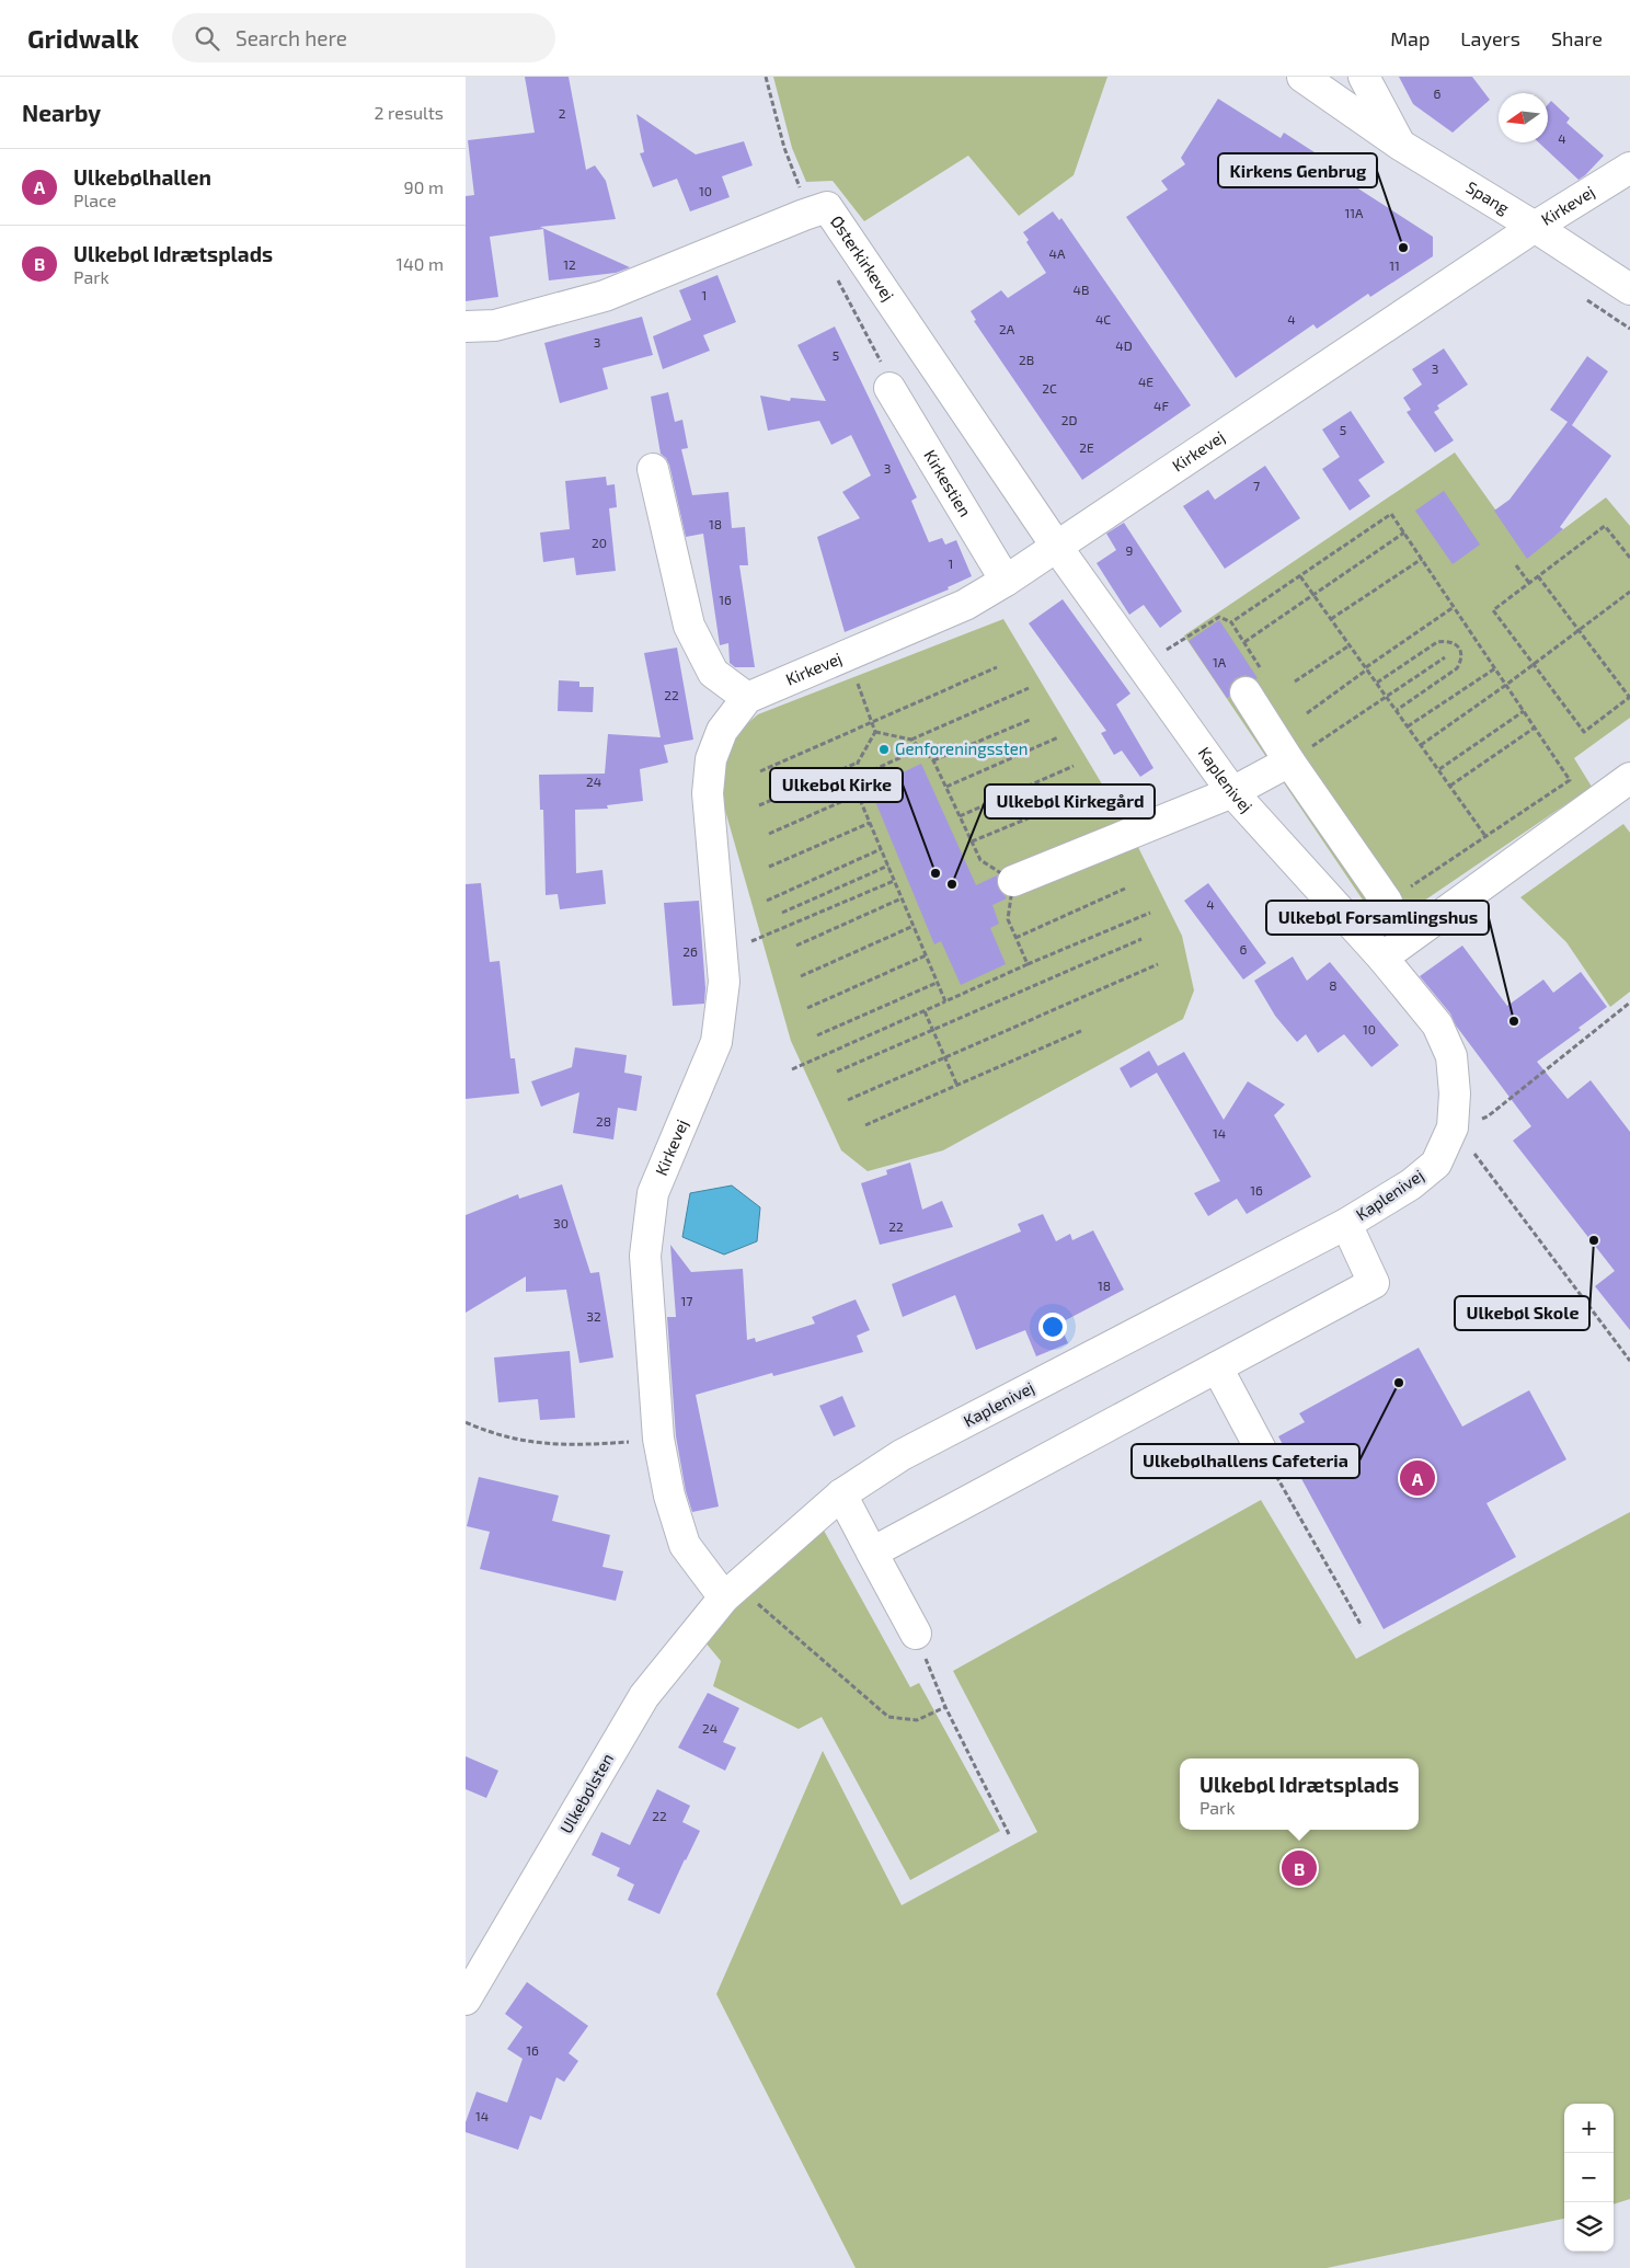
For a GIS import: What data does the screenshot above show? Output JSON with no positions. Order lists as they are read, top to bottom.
{
  "streets": {
    "street": [
      "Spang",
      "Kirkevej",
      "Østerkirkevej",
      "Kirkestien",
      "Kaplenivej",
      "Ulkebølsten"
    ]
  },
  "crossings": [
    ["Spang", "Kirkevej"],
    ["Kirkevej", "Østerkirkevej"],
    ["Kirkevej", "Kirkestien"],
    ["Kirkevej", "Kaplenivej"],
    ["Kirkevej", "Ulkebølsten"],
    ["Østerkirkevej", "Kaplenivej"],
    ["Kaplenivej", "Ulkebølsten"]
  ],
  "places": [
    "Kirkens Genbrug",
    "Genforeningssten",
    "Ulkebøl Kirke",
    "Ulkebøl Kirkegård",
    "Ulkebøl Forsamlingshus",
    "Ulkebøl Skole",
    "Ulkebølhallens Cafeteria"
  ],
  "house_numbers": [
    "6",
    "2",
    "4",
    "10",
    "11A",
    "4A",
    "12",
    "11",
    "4B",
    "1",
    "4C",
    "4",
    "2A",
    "3",
    "4D",
    "5",
    "2B",
    "3",
    "4E",
    "2C",
    "4F",
    "2D",
    "5",
    "2E",
    "3",
    "7",
    "18",
    "20",
    "9",
    "1",
    "16",
    "1A",
    "22",
    "24",
    "4",
    "6",
    "26",
    "8",
    "10",
    "28",
    "14",
    "16",
    "30",
    "22",
    "18",
    "17",
    "32",
    "24",
    "22",
    "16",
    "14"
  ],
  "north": "left",
  "page": {
    "header": "Gridwalk",
    "search": "Search here",
    "nav": ["Map", "Layers", "Share"],
    "heading": ["Nearby", "2 results"],
    "list": [
      {
        "mark": "A",
        "name": "Ulkebølhallen",
        "note": "Place",
        "value": "90 m"
      },
      {
        "mark": "B",
        "name": "Ulkebøl Idrætsplads",
        "note": "Park",
        "value": "140 m"
      }
    ],
    "pins": ["A", "B"],
    "popup": ["Ulkebøl Idrætsplads", "Park"],
    "map_buttons": ["+", "−"]
  }
}
